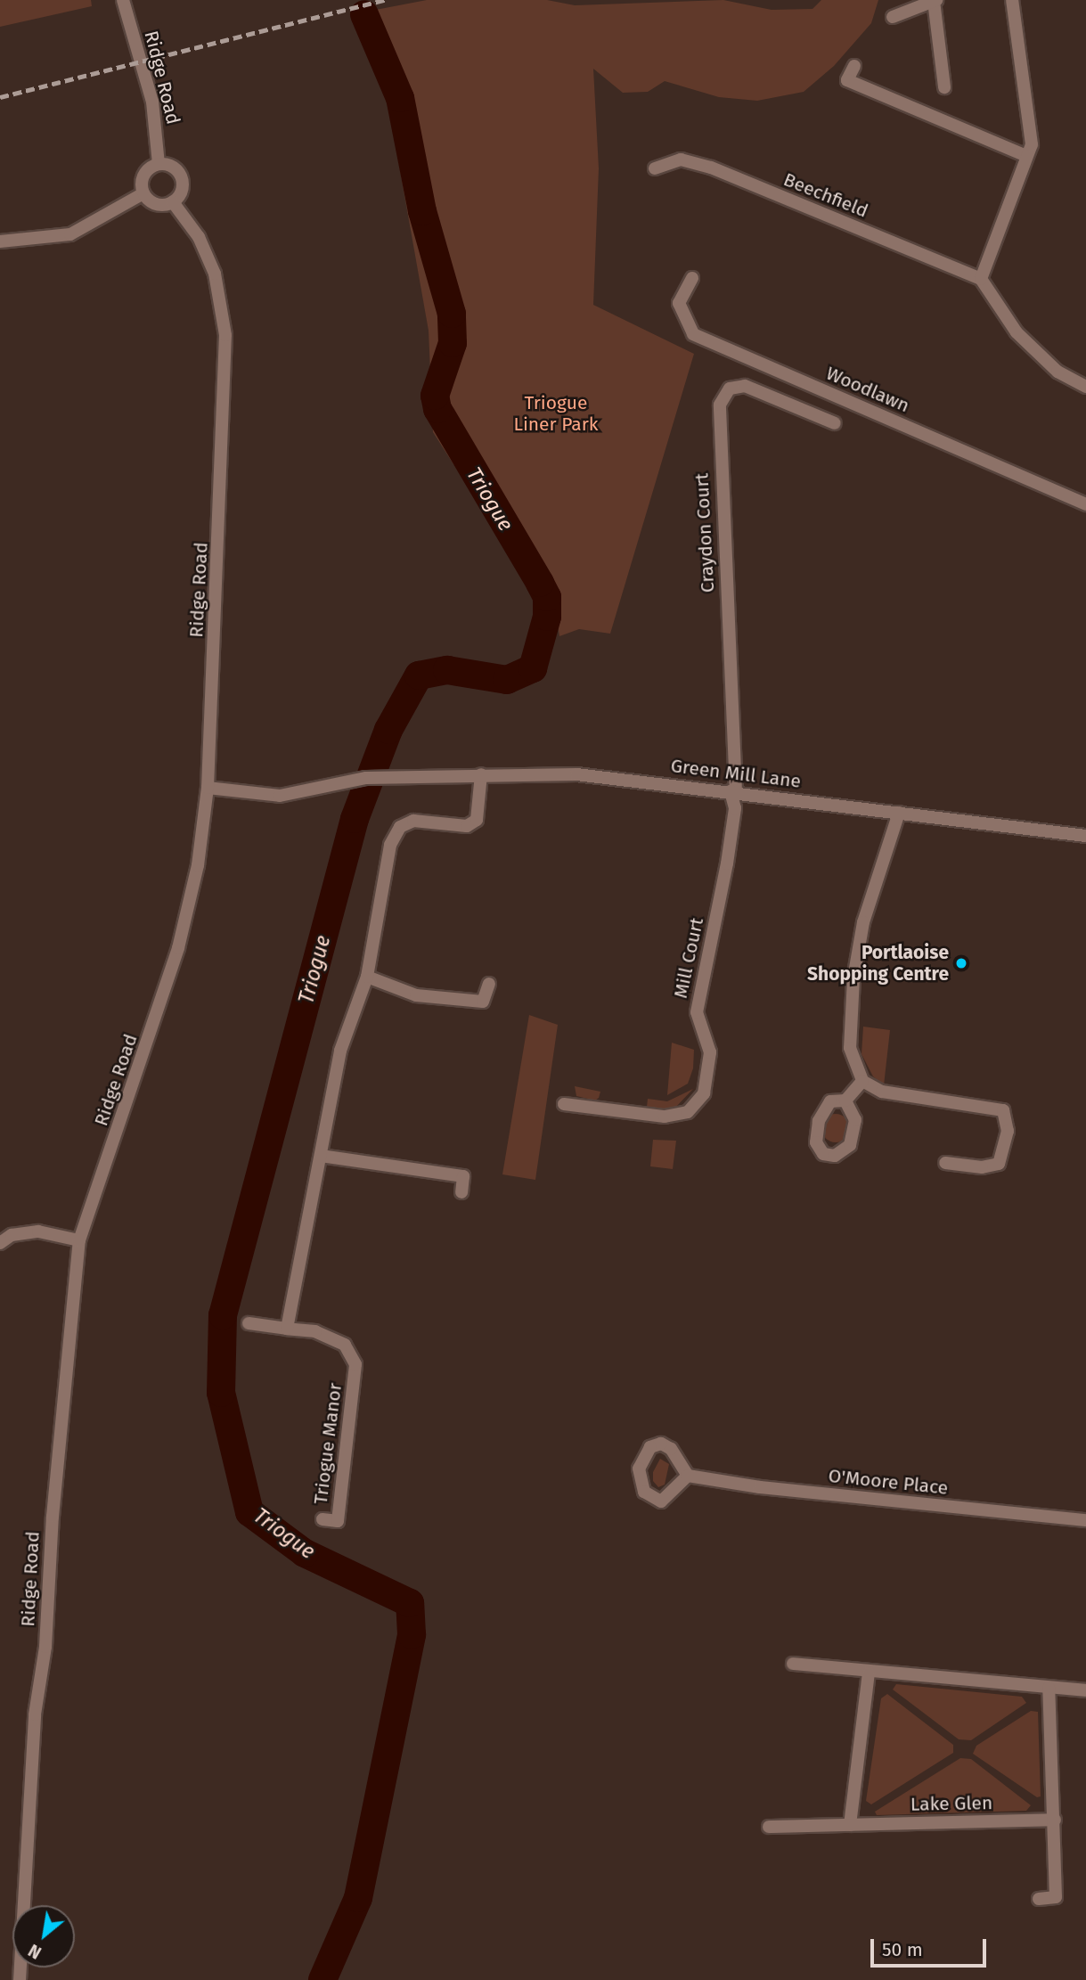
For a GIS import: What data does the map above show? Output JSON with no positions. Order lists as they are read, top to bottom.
{
  "streets": {
    "street": [
      "Ridge Road",
      "Beechfield",
      "Woodlawn",
      "Craydon Court",
      "Green Mill Lane",
      "Mill Court",
      "Triogue Manor",
      "O'Moore Place",
      "Lake Glen"
    ]
  },
  "crossings": [
    ["Ridge Road", "Green Mill Lane"],
    ["Craydon Court", "Green Mill Lane"],
    ["Craydon Court", "Mill Court"],
    ["Green Mill Lane", "Mill Court"]
  ],
  "water": ["Triogue"],
  "parks": ["Triogue Liner Park"],
  "places": ["Portlaoise Shopping Centre"],
  "scale_bar": "50 m",
  "north": "bottom left"
}
